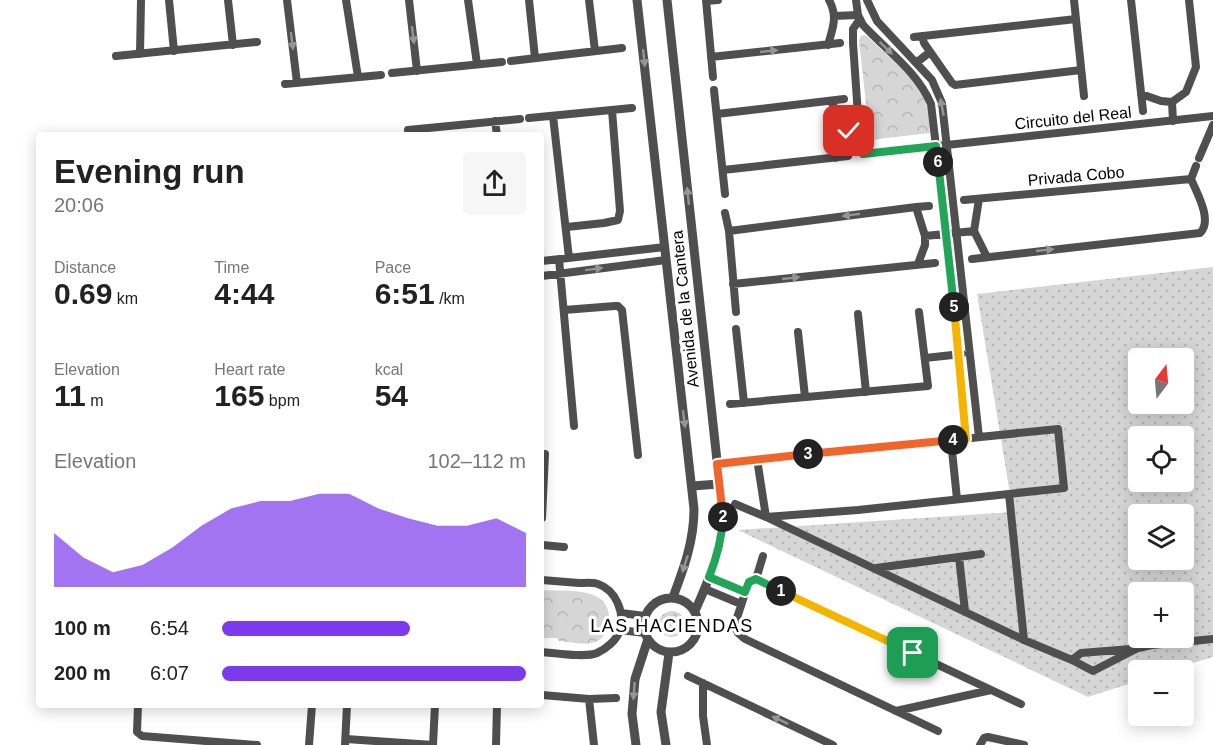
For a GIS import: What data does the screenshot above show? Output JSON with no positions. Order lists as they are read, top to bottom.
{
  "streets": {
    "street": ["Circuito del Real", "Privada Cobo", "Avenida de la Cantera"]
  },
  "districts": ["LAS HACIENDAS"],
  "north": "top",
  "page": {
    "heading": ["Evening run", "20:06"],
    "pins": [
      "6",
      "5",
      "4",
      "3",
      "2",
      "1"
    ],
    "stats": [
      ["Distance", "0.69 km"],
      ["Time", "4:44"],
      ["Pace", "6:51 /km"],
      ["Elevation", "11 m"],
      ["Heart rate", "165 bpm"],
      ["kcal", "54"]
    ],
    "map_buttons": ["+", "−"],
    "chart": ["Elevation", "102–112 m"],
    "list": [
      {
        "name": "100 m",
        "note": "6:54"
      },
      {
        "name": "200 m",
        "note": "6:07"
      }
    ]
  }
}
